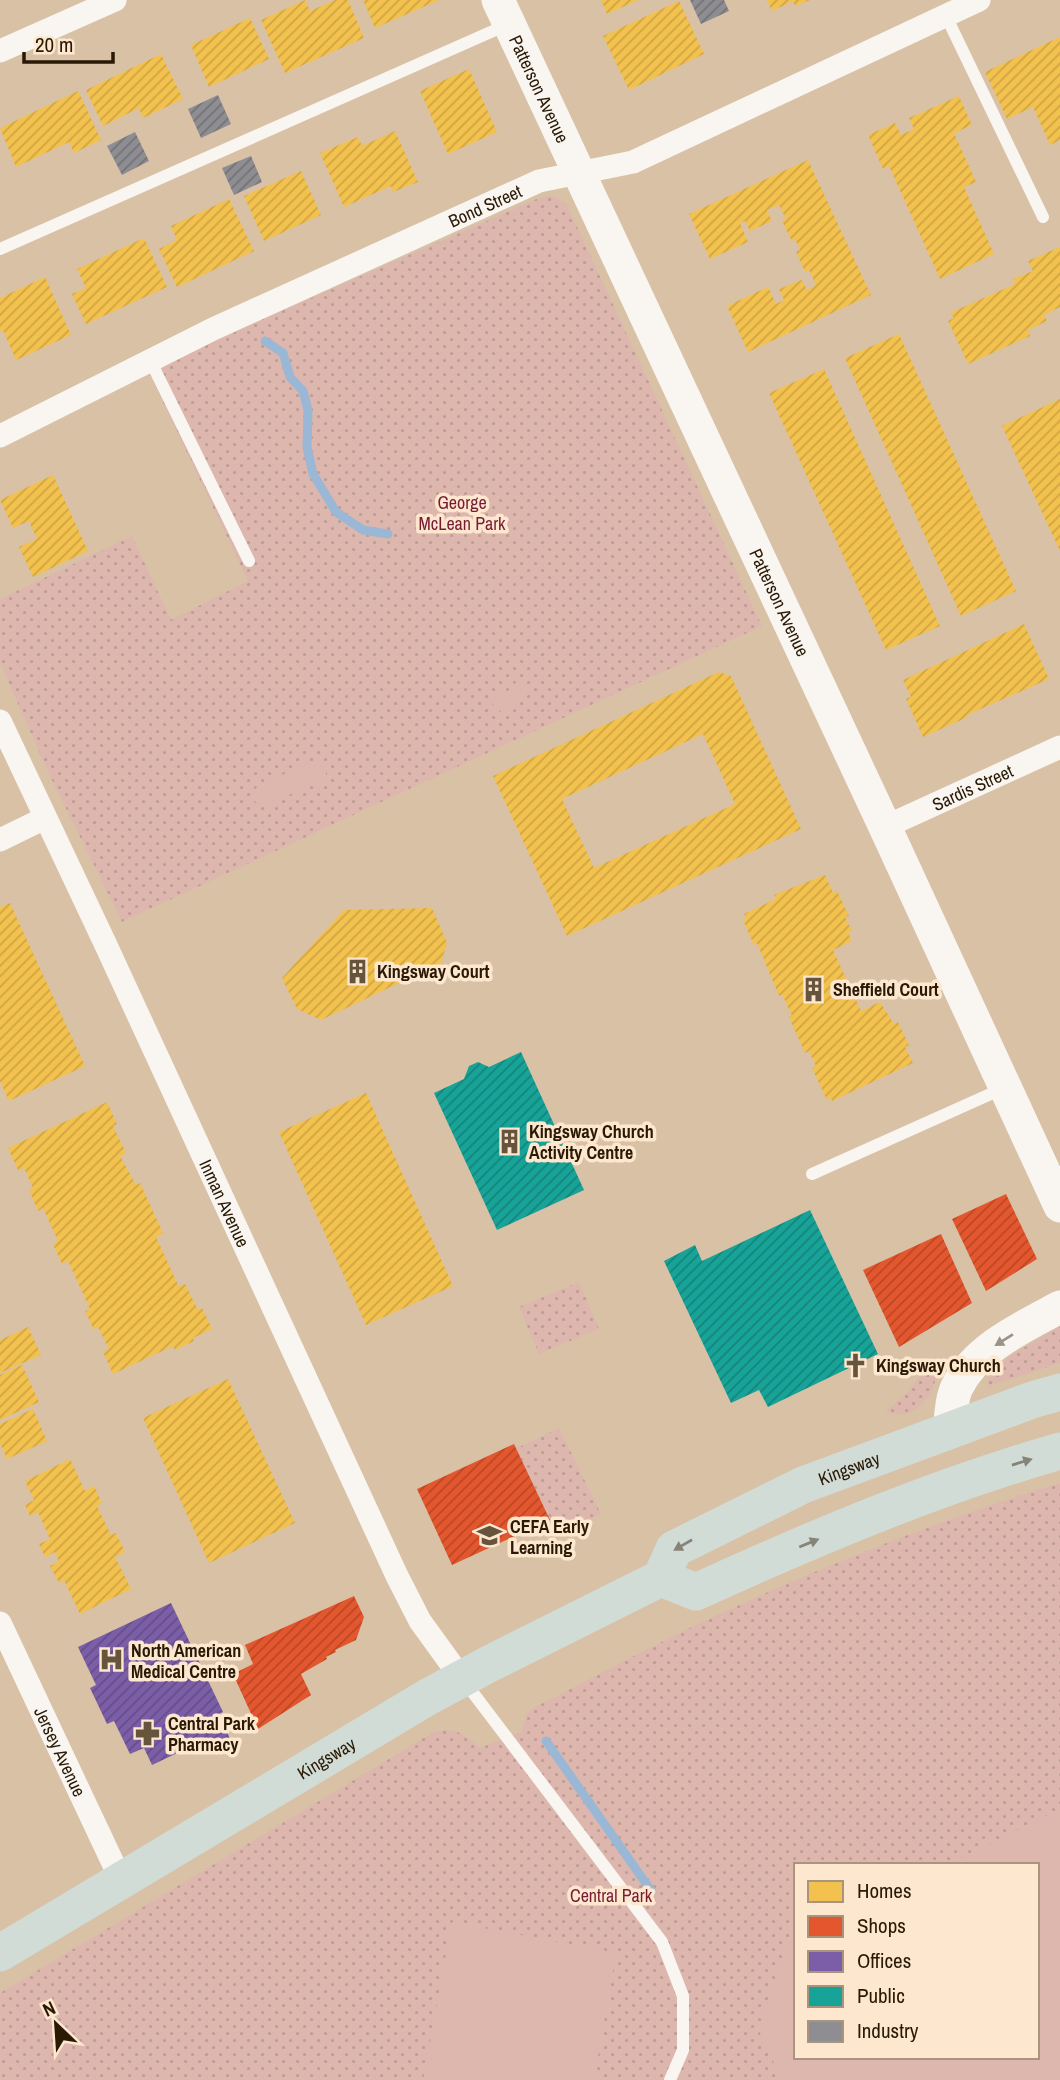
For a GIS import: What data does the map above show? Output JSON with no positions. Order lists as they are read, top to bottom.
{
  "streets": {
    "main road": ["Kingsway"],
    "street": [
      "Patterson Avenue",
      "Bond Street",
      "Sardis Street",
      "Inman Avenue",
      "Jersey Avenue"
    ]
  },
  "crossings": [
    ["Patterson Avenue", "Bond Street"],
    ["Patterson Avenue", "Sardis Street"],
    ["Inman Avenue", "Kingsway"],
    ["Kingsway", "Jersey Avenue"]
  ],
  "parks": ["George McLean Park", "Central Park"],
  "places": {
    "building": ["Kingsway Court", "Sheffield Court", "Kingsway Church Activity Centre"],
    "church": ["Kingsway Church"],
    "school or university": ["CEFA Early Learning"],
    "hospital": ["North American Medical Centre"],
    "pharmacy": ["Central Park Pharmacy"]
  },
  "legend": [
    "Homes",
    "Shops",
    "Offices",
    "Public",
    "Industry"
  ],
  "scale_bar": "20 m",
  "north": "top left"
}
